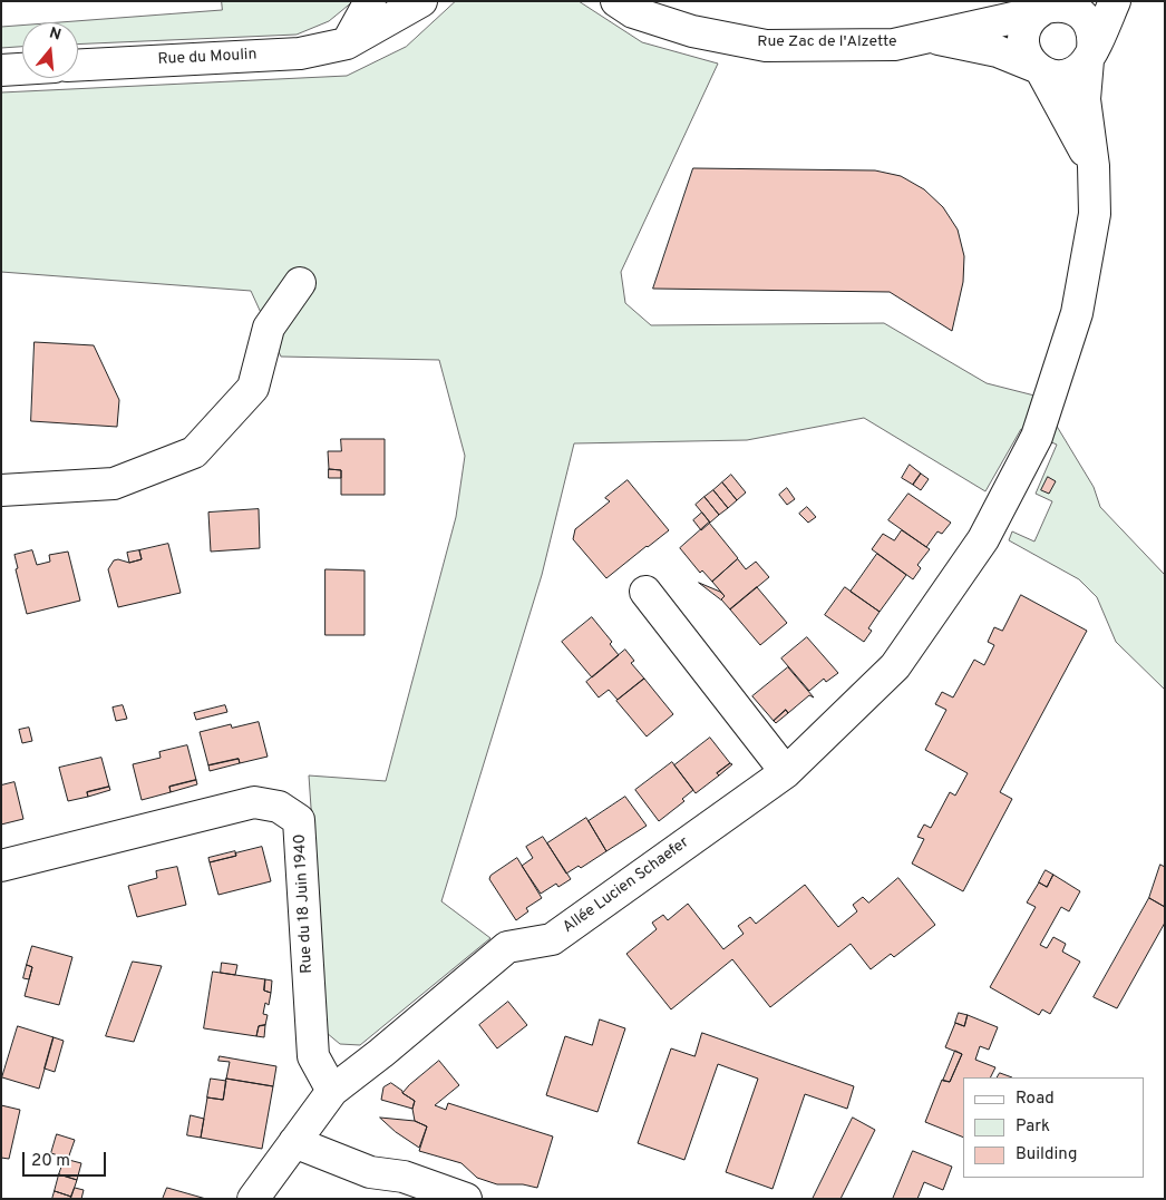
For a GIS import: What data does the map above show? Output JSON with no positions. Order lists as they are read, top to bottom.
{
  "streets": {
    "street": [
      "Rue Zac de l'Alzette",
      "Rue du Moulin",
      "Allée Lucien Schaefer",
      "Rue du 18 Juin 1940"
    ]
  },
  "crossings": [
    ["Rue Zac de l'Alzette", "Allée Lucien Schaefer"],
    ["Allée Lucien Schaefer", "Rue du 18 Juin 1940"]
  ],
  "legend": ["Road", "Park", "Building"],
  "scale_bar": "20 m",
  "north": "top"
}
